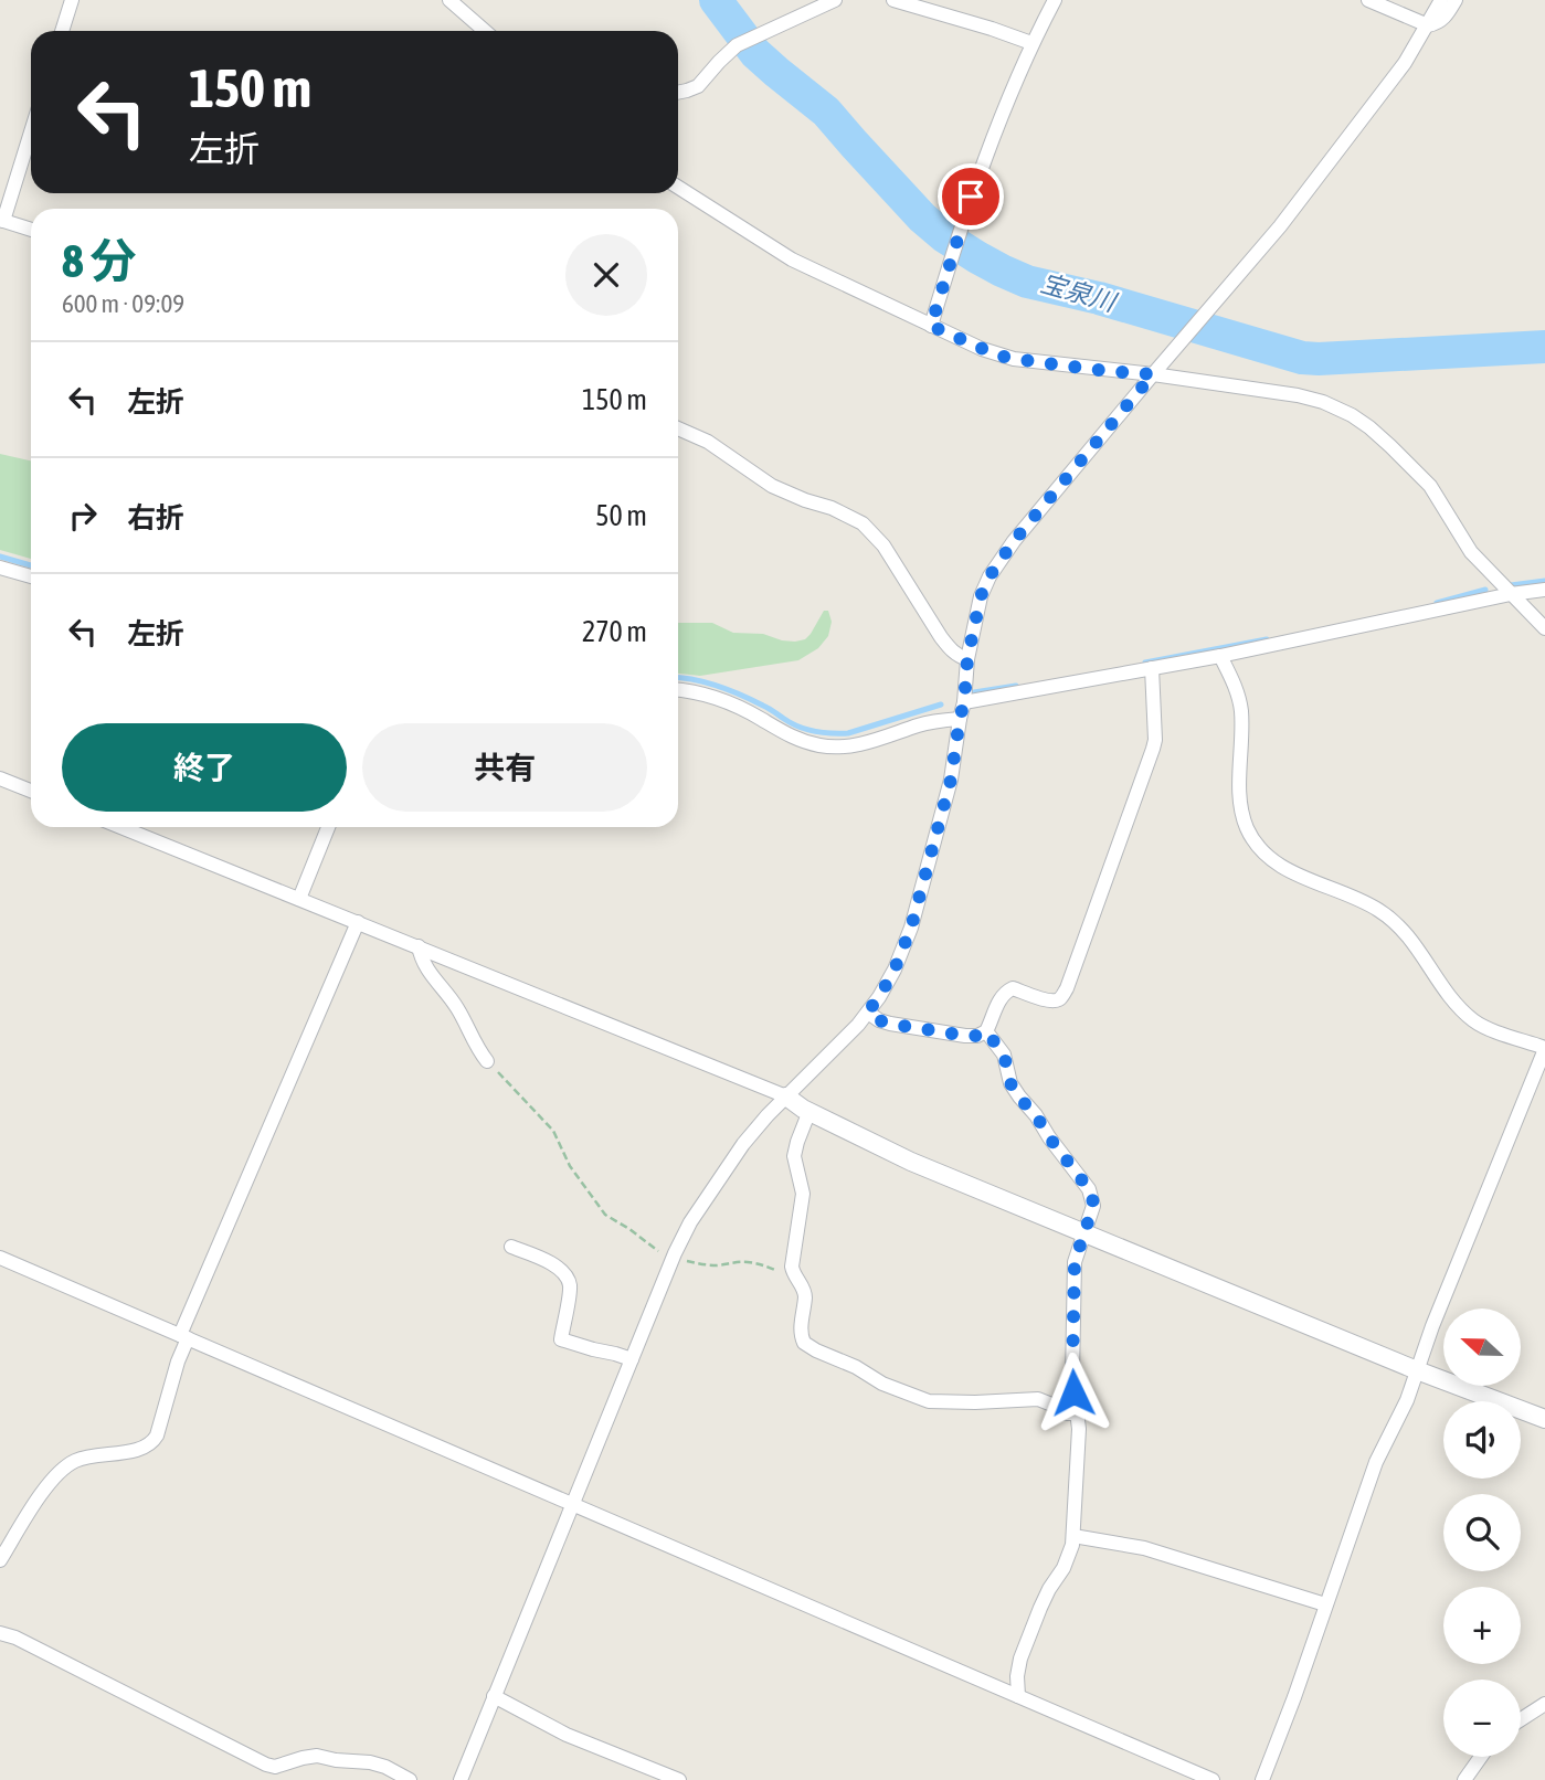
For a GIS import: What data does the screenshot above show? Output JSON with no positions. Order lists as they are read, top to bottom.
{
  "water": ["宝泉川"],
  "north": "left",
  "page": {
    "turn": ["150 m", "左折"],
    "heading": ["8 分", "600 m · 09:09"],
    "list": [
      {
        "name": "左折",
        "value": "150 m"
      },
      {
        "name": "右折",
        "value": "50 m"
      },
      {
        "name": "左折",
        "value": "270 m"
      }
    ],
    "buttons": ["終了", "共有"],
    "map_buttons": ["+", "−"]
  }
}
